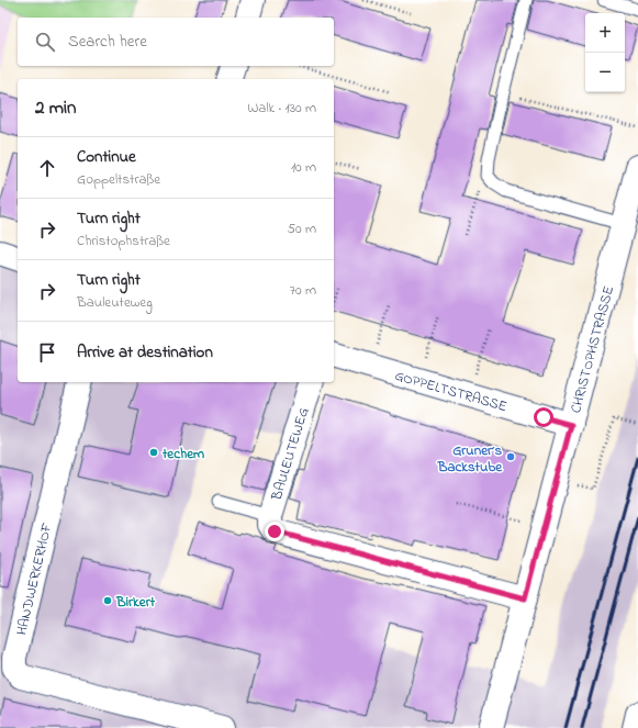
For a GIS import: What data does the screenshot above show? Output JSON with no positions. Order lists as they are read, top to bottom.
{
  "streets": {
    "street": [
      "CHRISTOPHSTRASSE",
      "GOPPELTSTRASSE",
      "BAULEUTEWEG",
      "HANDWERKERHOF"
    ]
  },
  "crossings": [
    ["CHRISTOPHSTRASSE", "GOPPELTSTRASSE"],
    ["CHRISTOPHSTRASSE", "BAULEUTEWEG"]
  ],
  "places": ["techem", "Gruner´s Backstube", "Birkert"],
  "page": {
    "map_buttons": ["+", "−"],
    "search": "Search here",
    "heading": ["2 min", "Walk · 130 m"],
    "list": [
      ["Continue", "Goppeltstraße", "10 m"],
      ["Turn right", "Christophstraße", "50 m"],
      ["Turn right", "Bauleuteweg", "70 m"],
      "Arrive at destination"
    ]
  }
}
